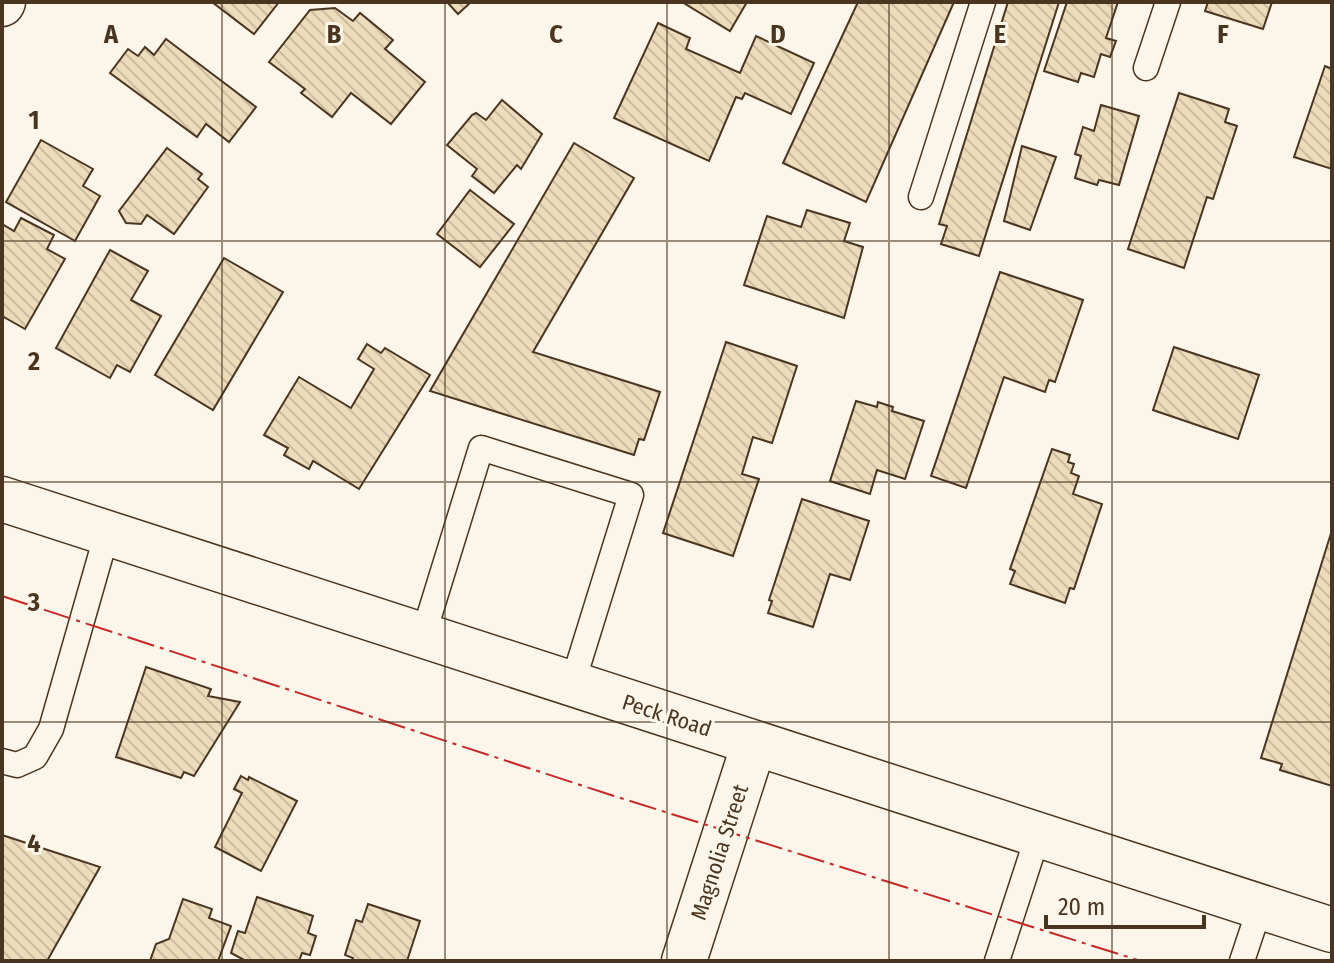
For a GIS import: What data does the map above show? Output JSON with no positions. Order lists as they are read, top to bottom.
{
  "streets": {
    "main road": ["Peck Road", "Magnolia Street"]
  },
  "crossings": [
    ["Peck Road", "Magnolia Street"]
  ],
  "scale_bar": "20 m",
  "grid": {
    "columns": [
      "A",
      "B",
      "C",
      "D",
      "E",
      "F"
    ],
    "rows": [
      "1",
      "2",
      "3",
      "4"
    ]
  }
}
